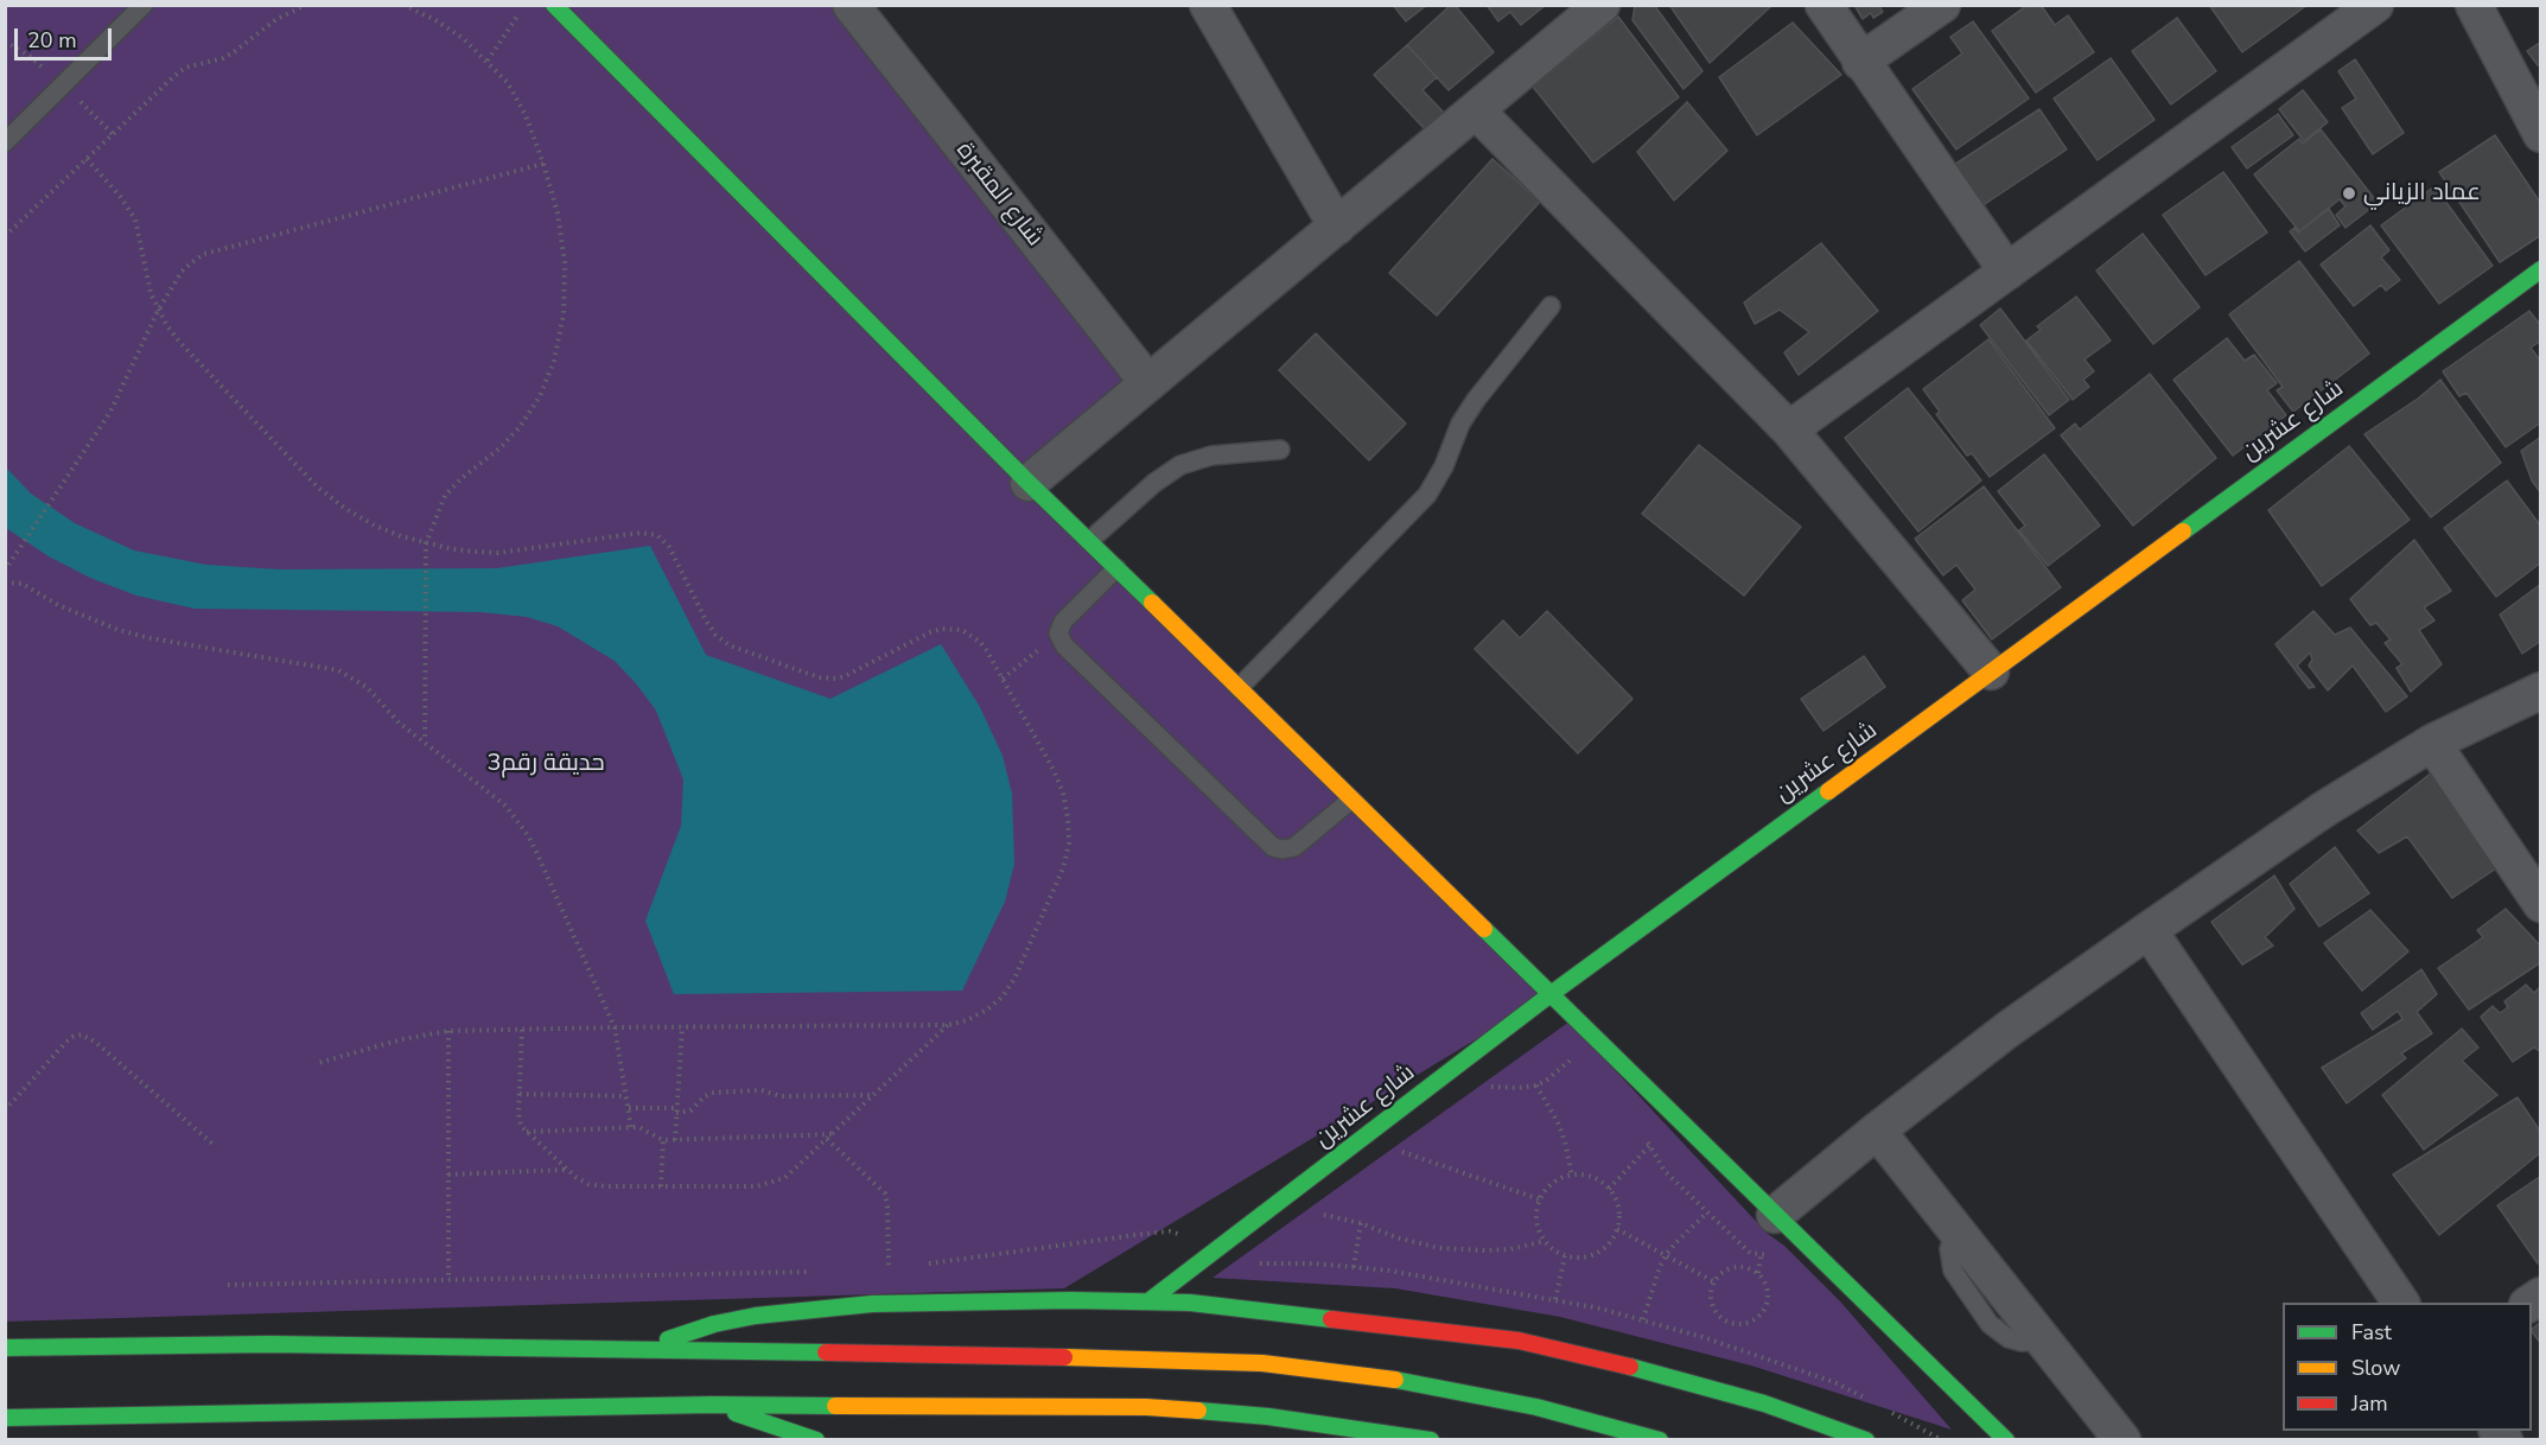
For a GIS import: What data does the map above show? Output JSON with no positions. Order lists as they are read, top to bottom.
{
  "streets": {
    "main road": ["شارع عشرين"],
    "street": ["شارع المقبرة"]
  },
  "parks": ["حديقة رقم3"],
  "places": ["عماد الزياني"],
  "legend": ["Fast", "Slow", "Jam"],
  "scale_bar": "20 m"
}
